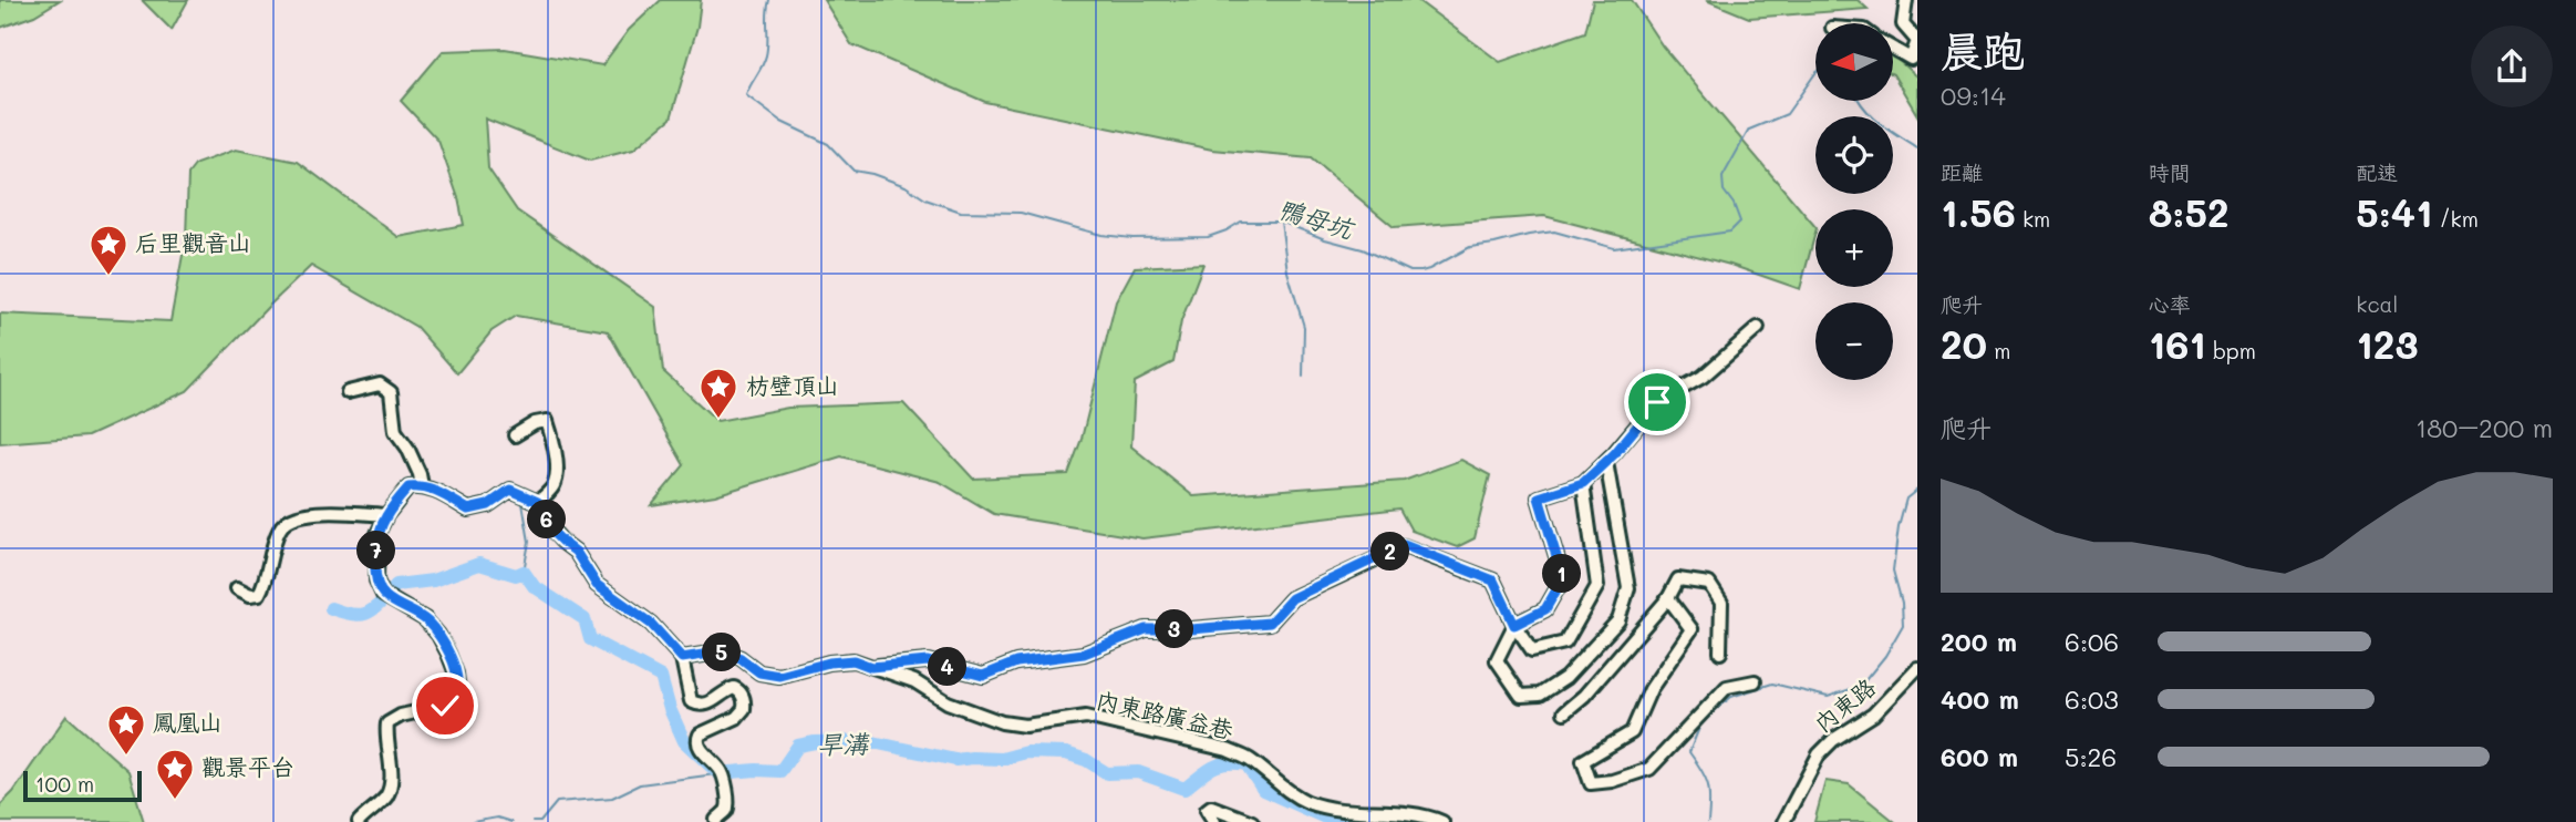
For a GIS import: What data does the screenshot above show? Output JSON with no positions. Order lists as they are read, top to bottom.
{
  "streets": {
    "street": ["內東路", "內東路廣益巷"]
  },
  "water": ["鴨母坑", "旱溝"],
  "places": {
    "place": [
      "后里觀音山",
      "枋壁頂山",
      "鳳凰山",
      "觀景平台"
    ]
  },
  "scale_bar": "100 m",
  "north": "left",
  "page": {
    "heading": ["晨跑", "09:14"],
    "map_buttons": ["+", "−"],
    "stats": [
      ["距離", "1.56 km"],
      ["時間", "8:52"],
      ["配速", "5:41 /km"],
      ["爬升", "20 m"],
      ["心率", "161 bpm"],
      ["kcal", "123"]
    ],
    "chart": ["爬升", "180–200 m"],
    "pins": [
      "6",
      "7",
      "2",
      "1",
      "3",
      "5",
      "4"
    ],
    "list": [
      {
        "name": "200 m",
        "note": "6:06"
      },
      {
        "name": "400 m",
        "note": "6:03"
      },
      {
        "name": "600 m",
        "note": "5:26"
      }
    ],
    "scale": "100 m"
  }
}
